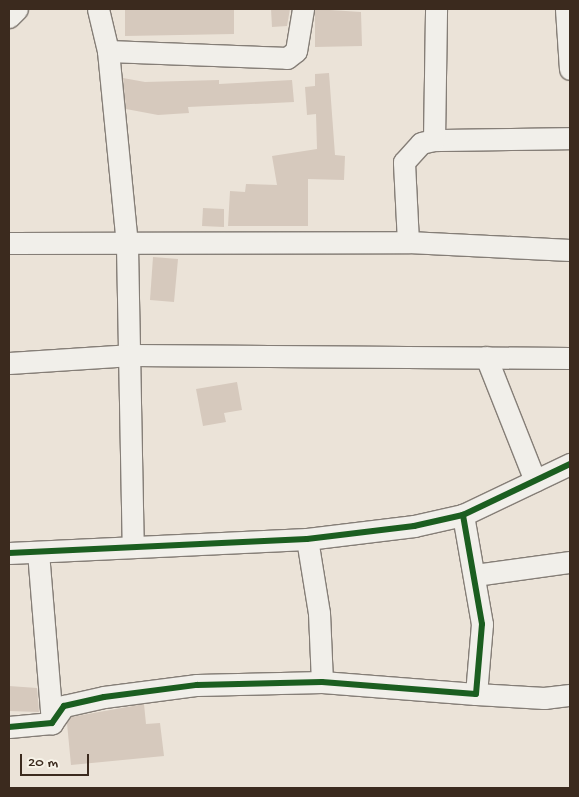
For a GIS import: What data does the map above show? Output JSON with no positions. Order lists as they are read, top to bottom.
{
  "scale_bar": "20 m"
}
